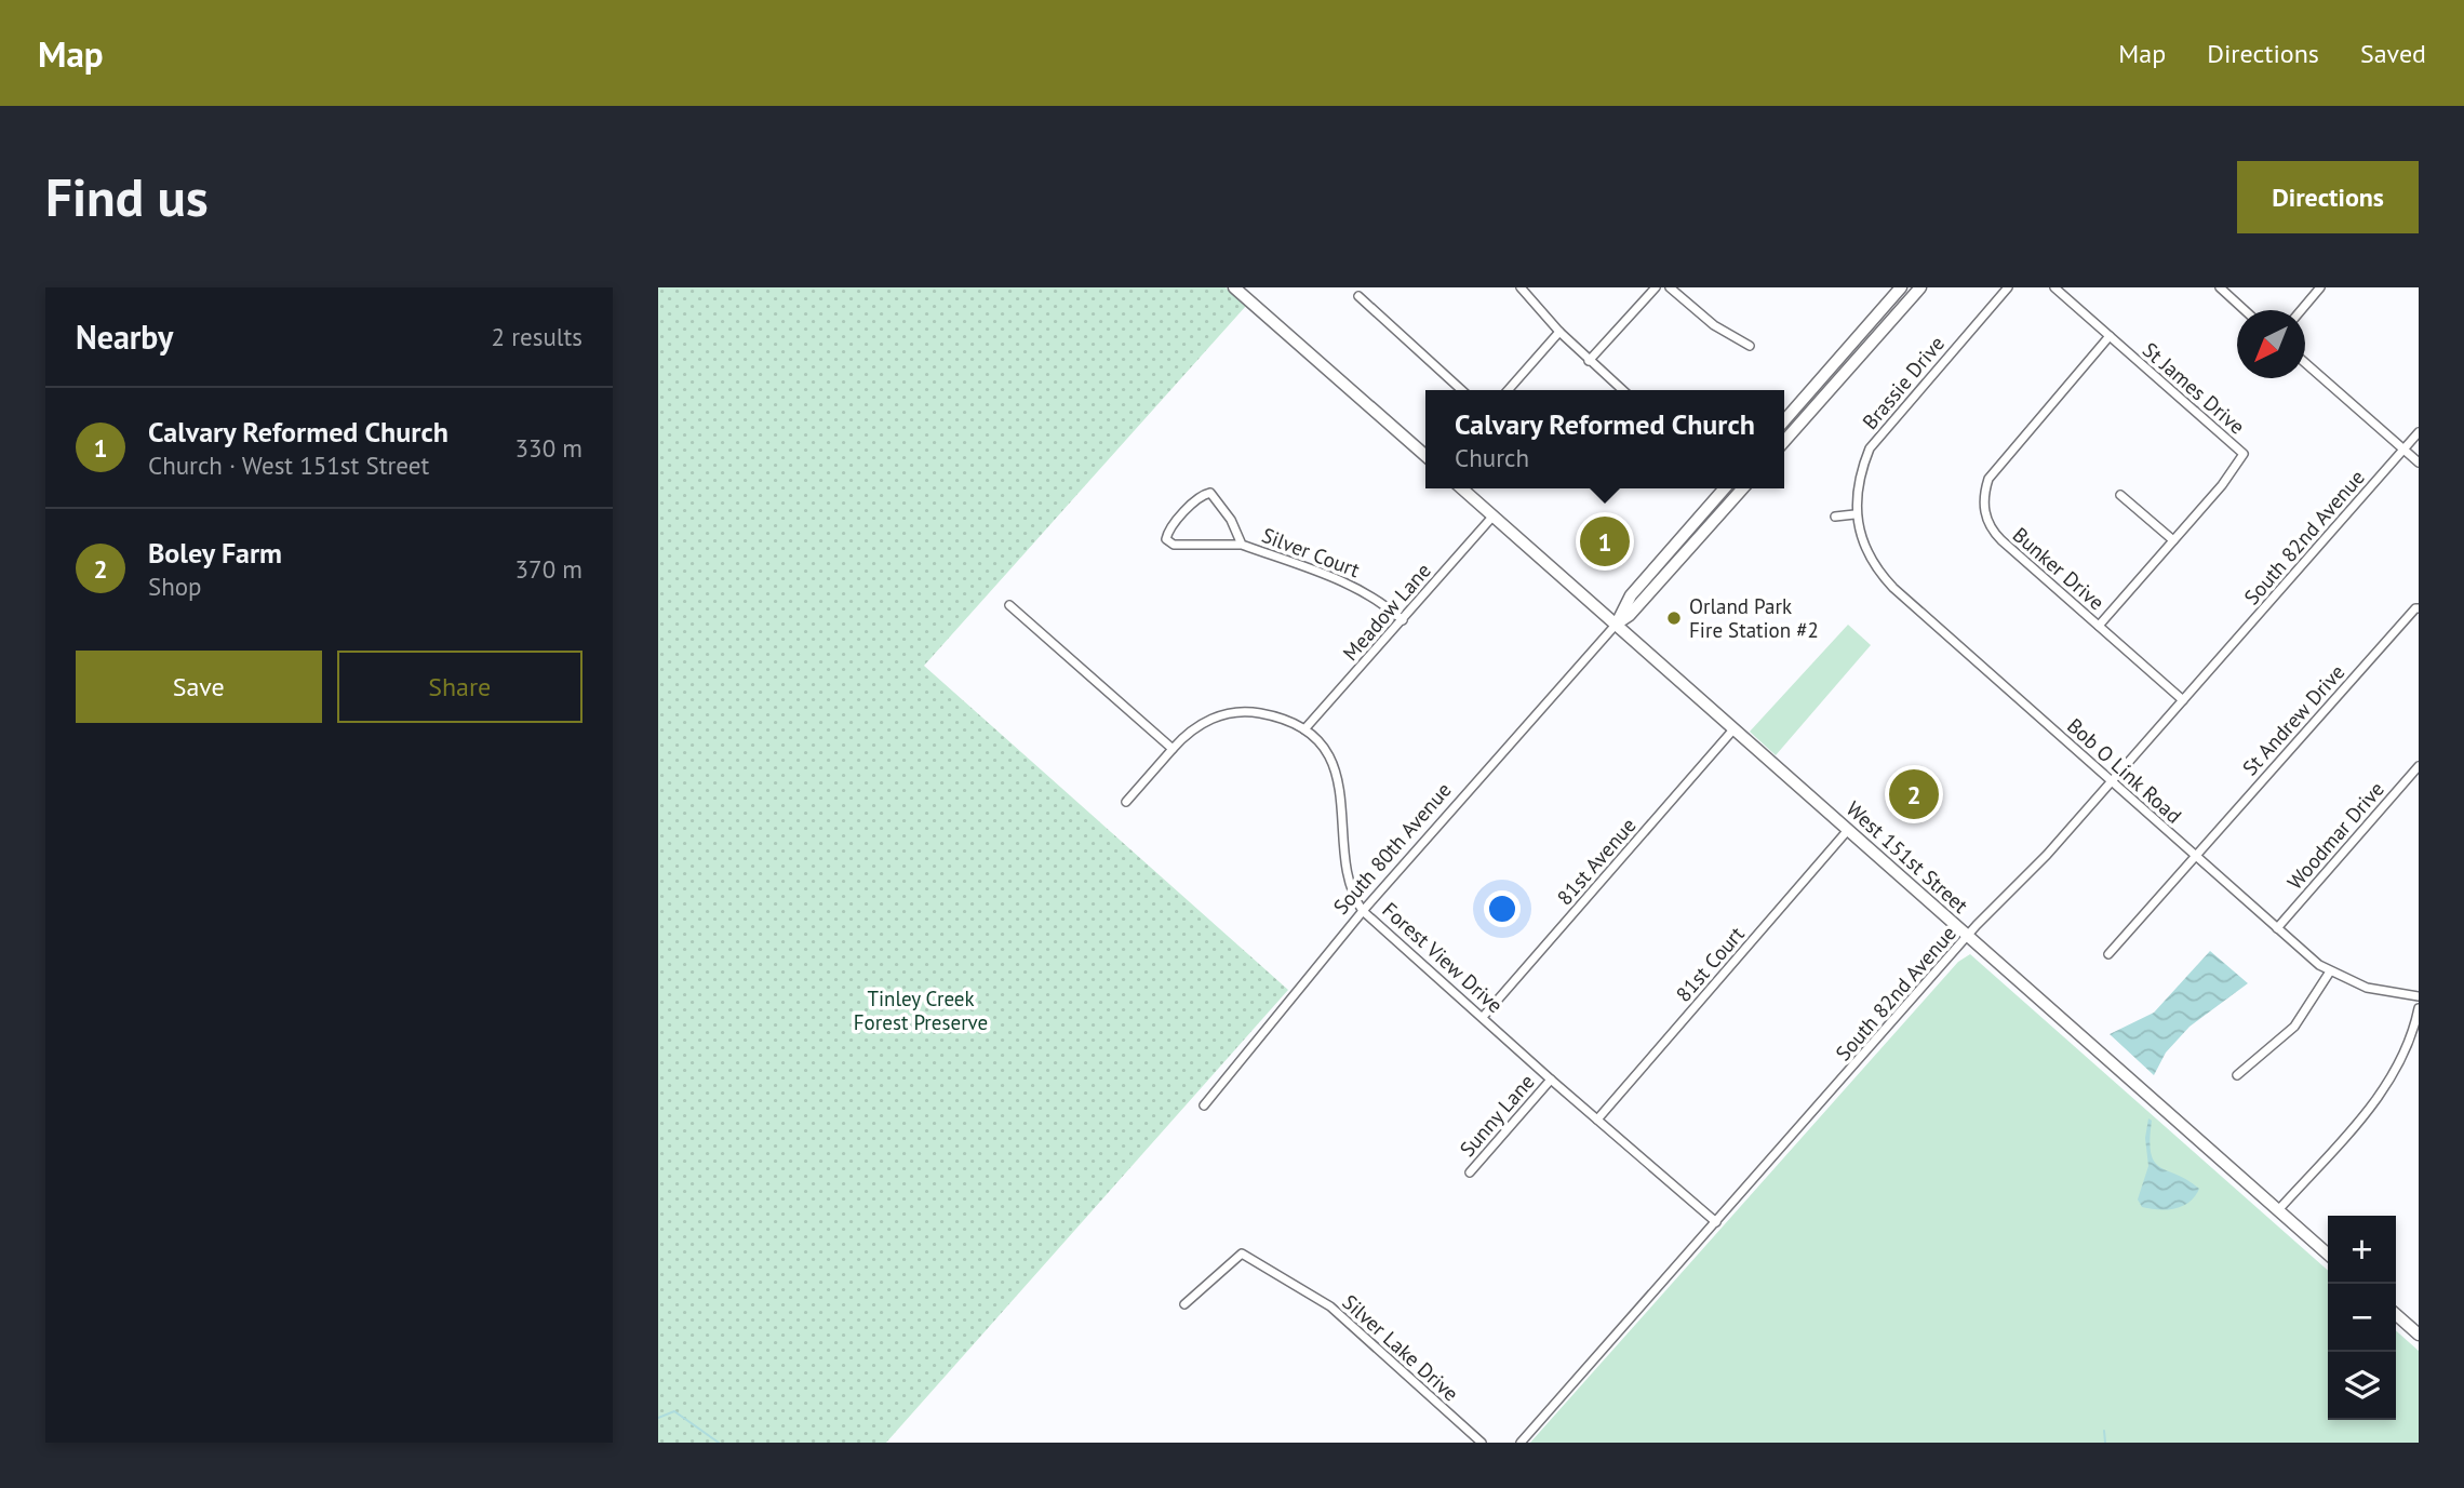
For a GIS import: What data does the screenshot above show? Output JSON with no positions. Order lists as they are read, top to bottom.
{
  "streets": {
    "street": [
      "Brassie Drive",
      "St James Drive",
      "South 82nd Avenue",
      "Silver Court",
      "Bunker Drive",
      "Meadow Lane",
      "St Andrew Drive",
      "Bob O Link Road",
      "Woodmar Drive",
      "South 80th Avenue",
      "West 151st Street",
      "81st Avenue",
      "Forest View Drive",
      "81st Court",
      "Sunny Lane",
      "Silver Lake Drive"
    ]
  },
  "crossings": [
    ["Brassie Drive", "Bob O Link Road"],
    ["St James Drive", "Bunker Drive"],
    ["South 82nd Avenue", "Bunker Drive"],
    ["South 82nd Avenue", "Bob O Link Road"],
    ["South 82nd Avenue", "West 151st Street"],
    ["South 82nd Avenue", "Forest View Drive"],
    ["Silver Court", "Meadow Lane"],
    ["Meadow Lane", "West 151st Street"],
    ["Meadow Lane", "Forest View Drive"],
    ["St Andrew Drive", "Bob O Link Road"],
    ["Bob O Link Road", "Woodmar Drive"],
    ["South 80th Avenue", "West 151st Street"],
    ["South 80th Avenue", "Forest View Drive"],
    ["West 151st Street", "81st Avenue"],
    ["West 151st Street", "81st Court"],
    ["81st Avenue", "Forest View Drive"],
    ["Forest View Drive", "81st Court"],
    ["Forest View Drive", "Sunny Lane"]
  ],
  "parks": ["Tinley Creek Forest Preserve"],
  "places": ["Orland Park Fire Station #2"],
  "north": "bottom left",
  "page": {
    "header": "Map",
    "nav": ["Map", "Directions", "Saved"],
    "buttons": [
      "Directions",
      ["Save", "Share"]
    ],
    "title": "Find us",
    "heading": ["Nearby", "2 results"],
    "list": [
      {
        "mark": "1",
        "name": "Calvary Reformed Church",
        "note": "Church · West 151st Street",
        "value": "330 m"
      },
      {
        "mark": "2",
        "name": "Boley Farm",
        "note": "Shop",
        "value": "370 m"
      }
    ],
    "popup": ["Calvary Reformed Church", "Church"],
    "pins": ["1", "2"],
    "map_buttons": ["+", "−"]
  }
}
